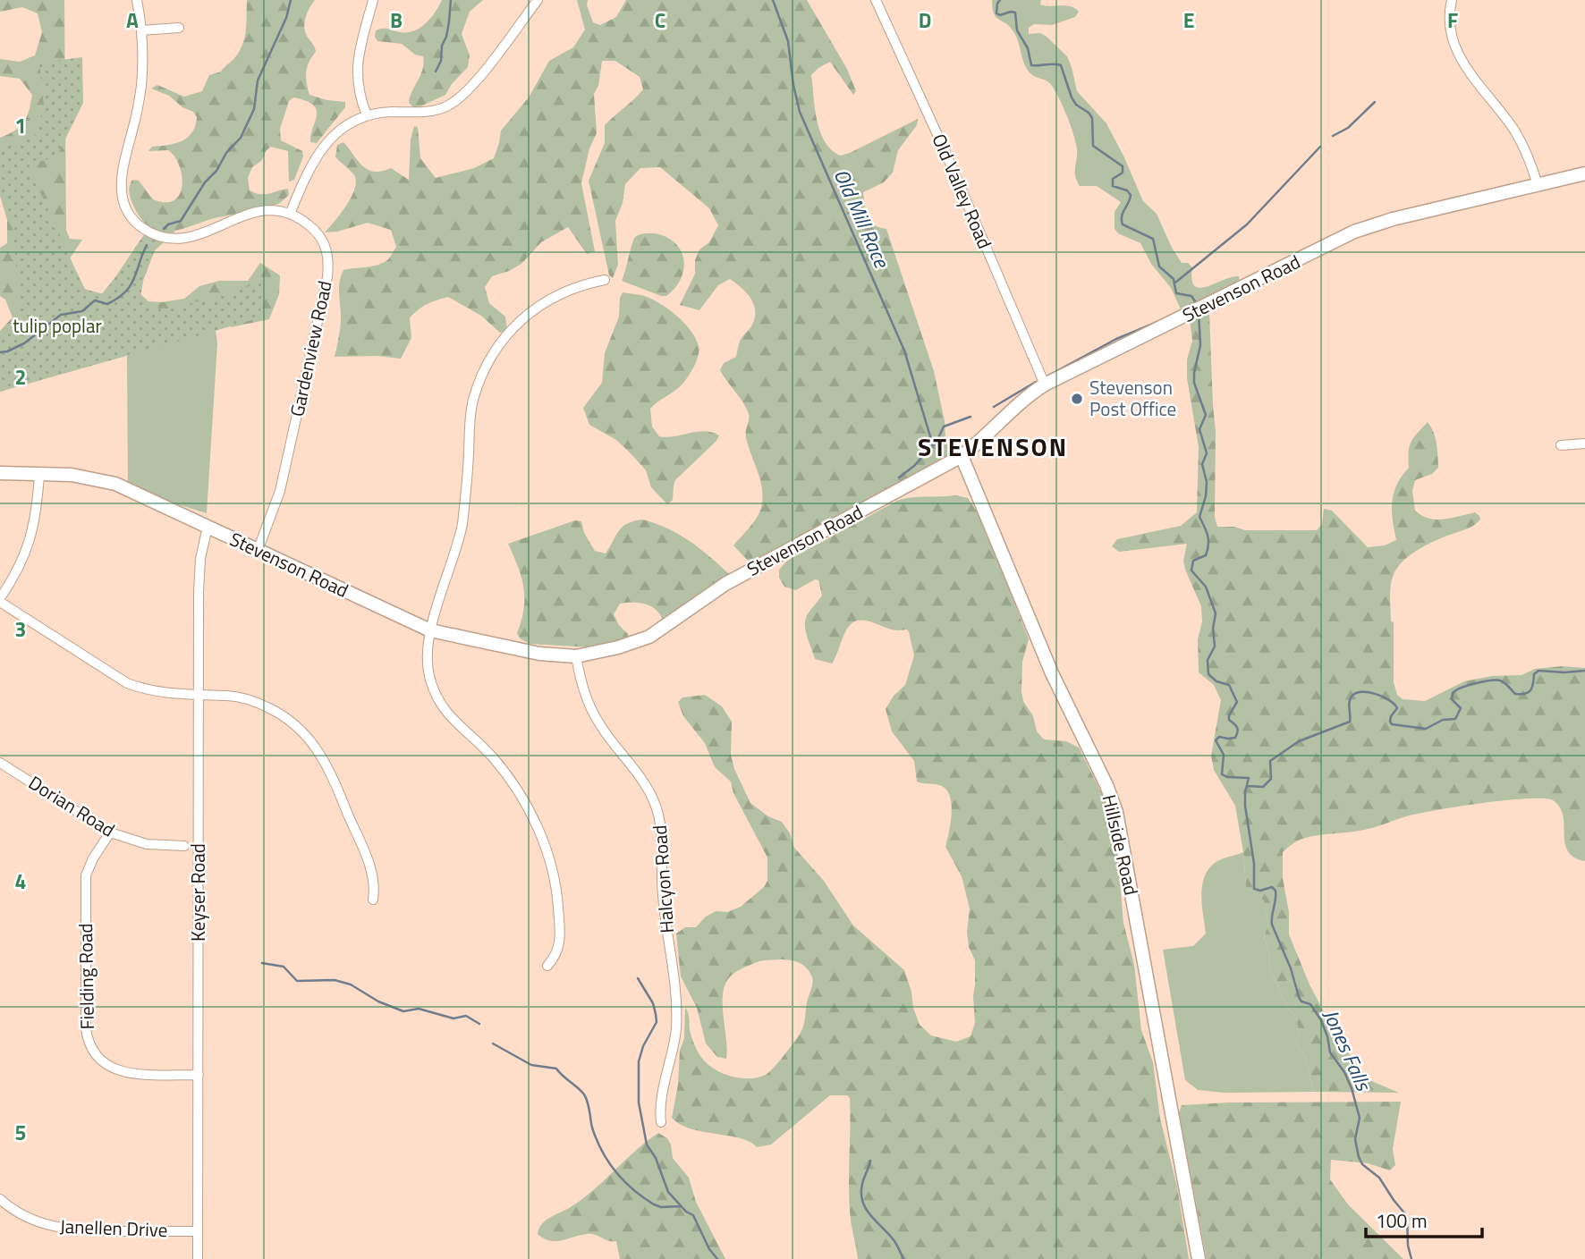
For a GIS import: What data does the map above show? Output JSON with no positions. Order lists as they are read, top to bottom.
{
  "streets": {
    "street": [
      "Old Valley Road",
      "Stevenson Road",
      "Gardenview Road",
      "Dorian Road",
      "Hillside Road",
      "Halcyon Road",
      "Keyser Road",
      "Fielding Road",
      "Janellen Drive"
    ]
  },
  "crossings": [
    ["Old Valley Road", "Stevenson Road"],
    ["Stevenson Road", "Gardenview Road"],
    ["Stevenson Road", "Hillside Road"],
    ["Stevenson Road", "Halcyon Road"],
    ["Stevenson Road", "Keyser Road"],
    ["Dorian Road", "Fielding Road"],
    ["Keyser Road", "Fielding Road"],
    ["Keyser Road", "Janellen Drive"]
  ],
  "districts": ["STEVENSON"],
  "water": ["Old Mill Race", "Jones Falls"],
  "parks": ["tulip poplar"],
  "places": ["Stevenson Post Office"],
  "scale_bar": "100 m",
  "grid": {
    "columns": [
      "A",
      "B",
      "C",
      "D",
      "E",
      "F"
    ],
    "rows": [
      "1",
      "2",
      "3",
      "4",
      "5"
    ]
  }
}
